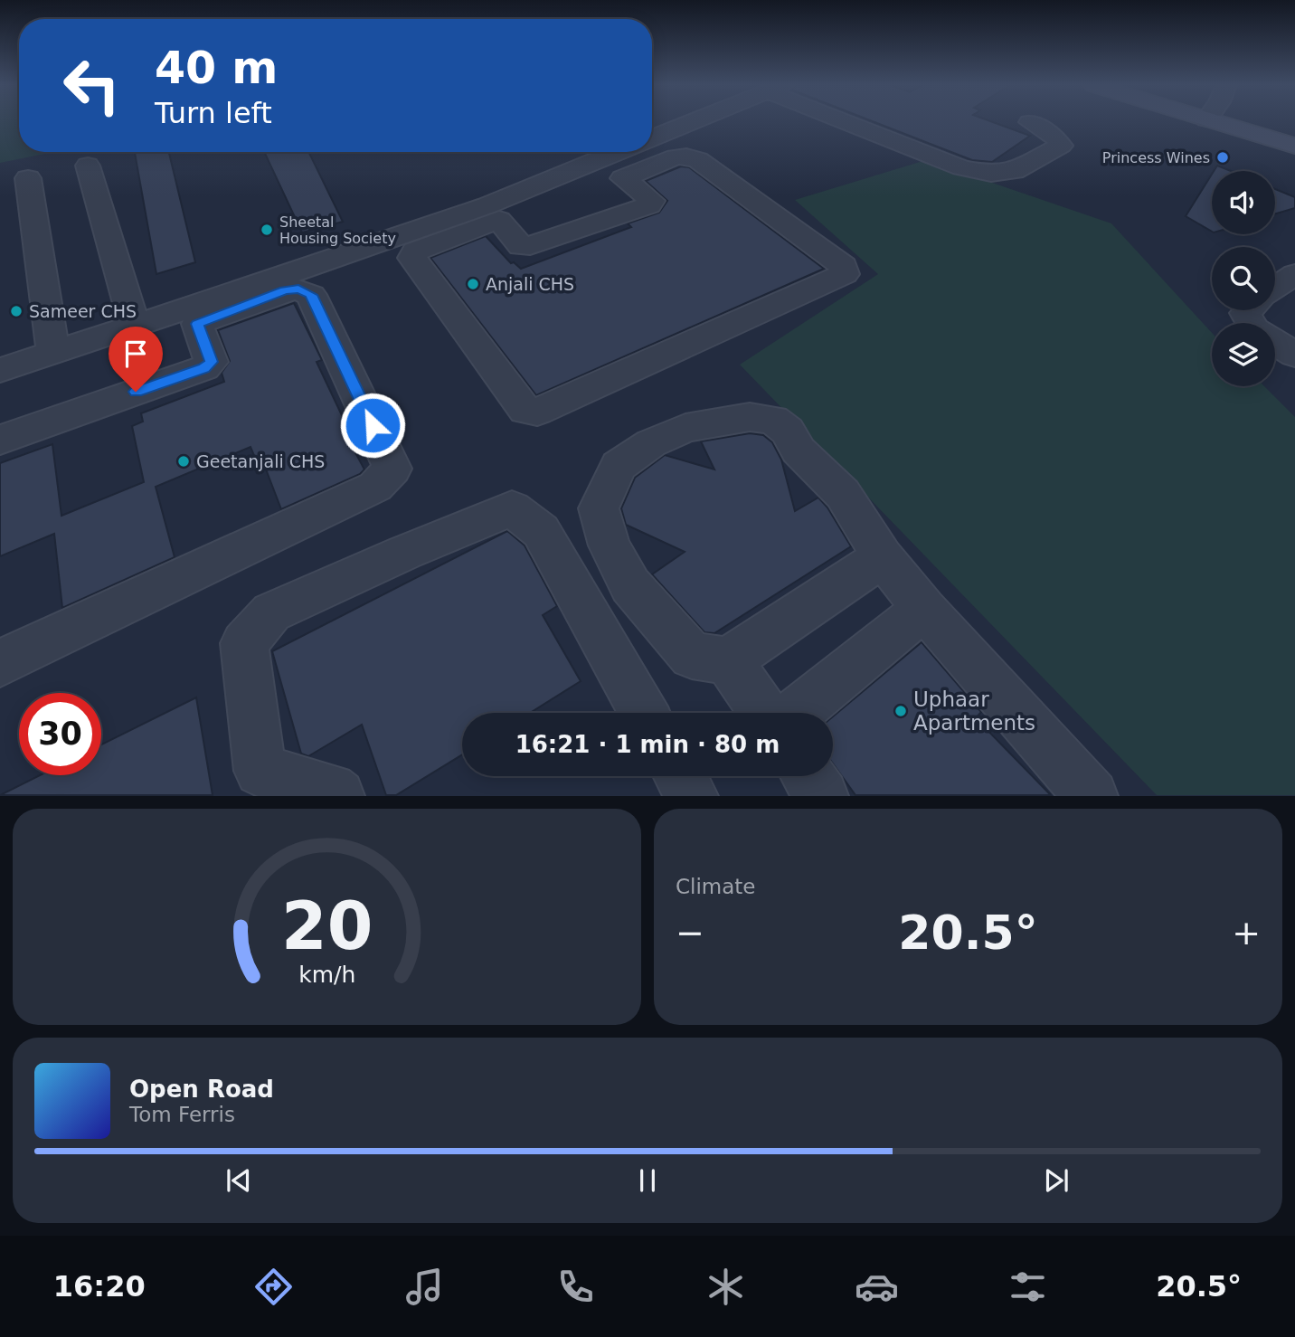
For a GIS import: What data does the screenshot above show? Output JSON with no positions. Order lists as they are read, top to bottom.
{
  "places": [
    "Princess Wines",
    "Sheetal Housing Society",
    "Anjali CHS",
    "Sameer CHS",
    "Geetanjali CHS",
    "Uphaar Apartments"
  ],
  "page": {
    "turn": ["40 m", "Turn left"],
    "limit": "30",
    "trip": "16:21 · 1 min · 80 m",
    "tile": "Climate",
    "heat": ["−", "20.5°", "+"],
    "song": ["Open Road", "Tom Ferris"],
    "tabs": ["16:20", "20.5°"],
    "gauge": ["20", "km/h"]
  }
}
